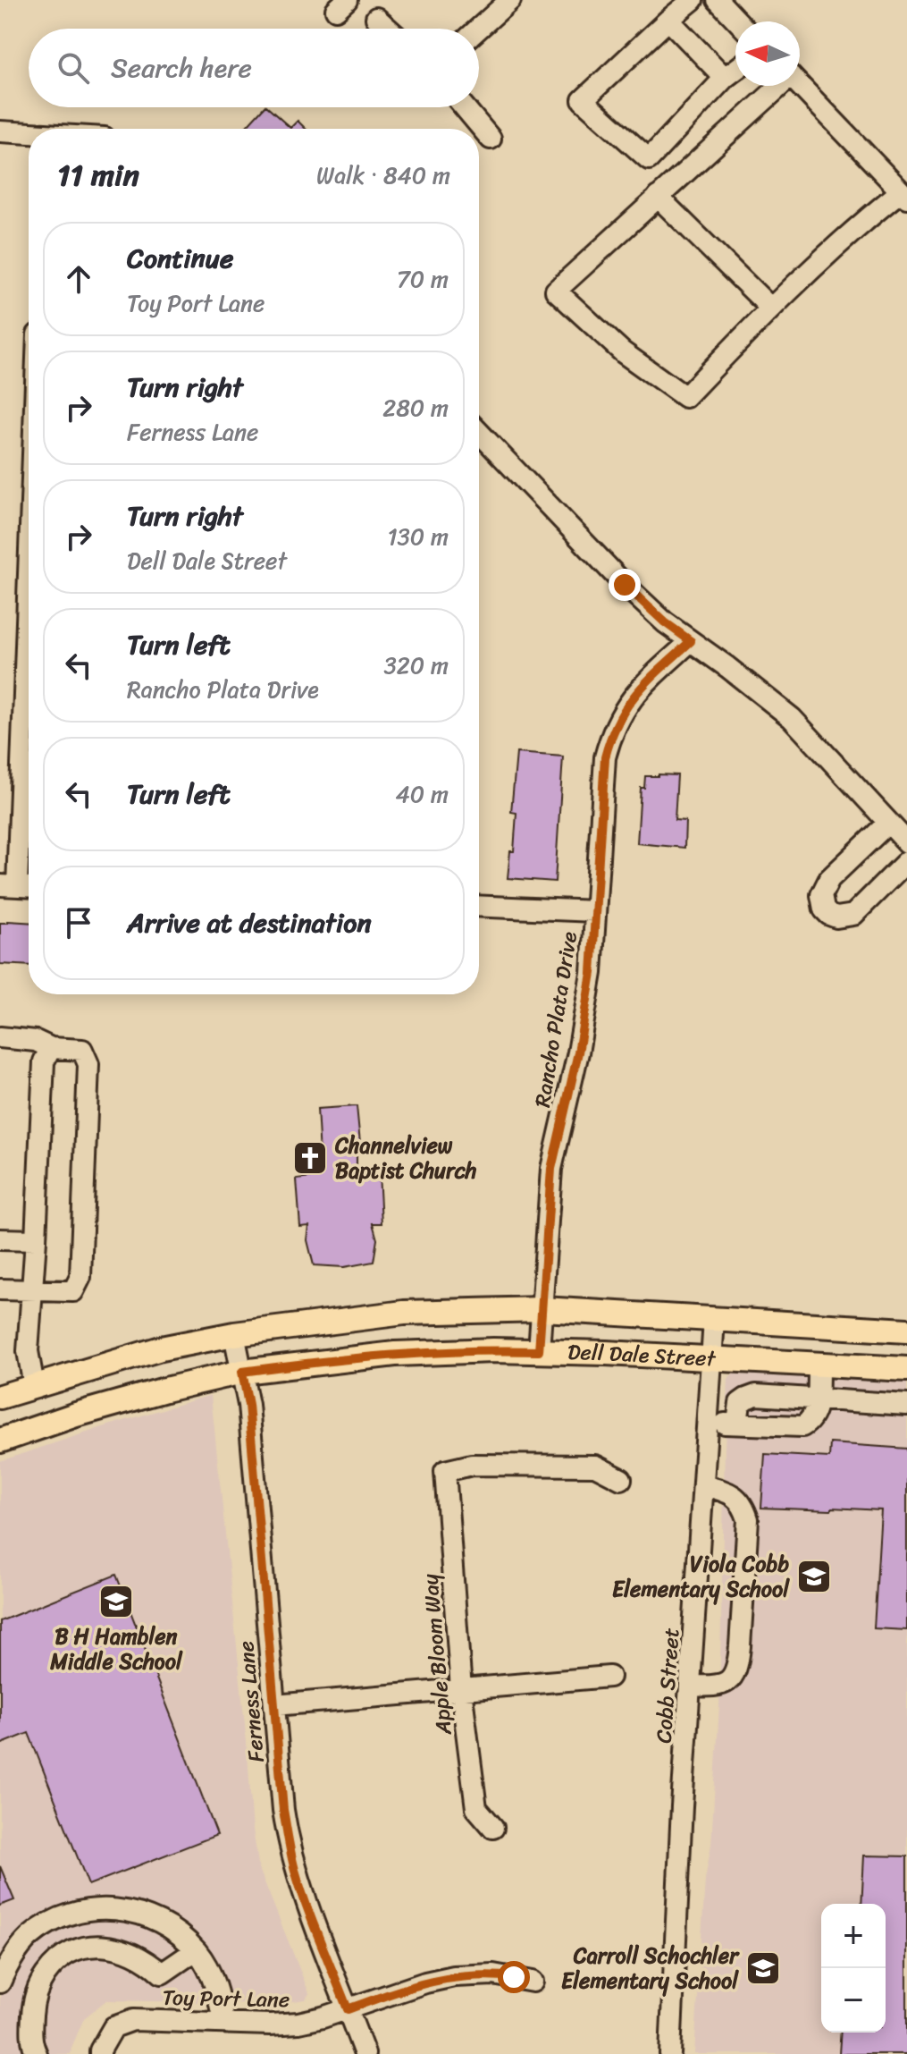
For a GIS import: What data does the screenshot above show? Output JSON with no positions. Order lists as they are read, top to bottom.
{
  "streets": {
    "main road": ["Dell Dale Street"],
    "street": [
      "Rancho Plata Drive",
      "Apple Bloom Way",
      "Cobb Street",
      "Ferness Lane",
      "Toy Port Lane"
    ]
  },
  "crossings": [
    ["Rancho Plata Drive", "Dell Dale Street"],
    ["Dell Dale Street", "Cobb Street"],
    ["Dell Dale Street", "Ferness Lane"],
    ["Ferness Lane", "Toy Port Lane"]
  ],
  "places": {
    "church": ["Channelview Baptist Church"],
    "school or university": ["Viola Cobb Elementary School", "B H Hamblen Middle School", "Carroll Schochler Elementary School"]
  },
  "north": "left",
  "page": {
    "search": "Search here",
    "heading": ["11 min", "Walk · 840 m"],
    "list": [
      ["Continue", "Toy Port Lane", "70 m"],
      ["Turn right", "Ferness Lane", "280 m"],
      ["Turn right", "Dell Dale Street", "130 m"],
      ["Turn left", "Rancho Plata Drive", "320 m"],
      ["Turn left", "40 m"],
      "Arrive at destination"
    ],
    "map_buttons": ["+", "−"]
  }
}
